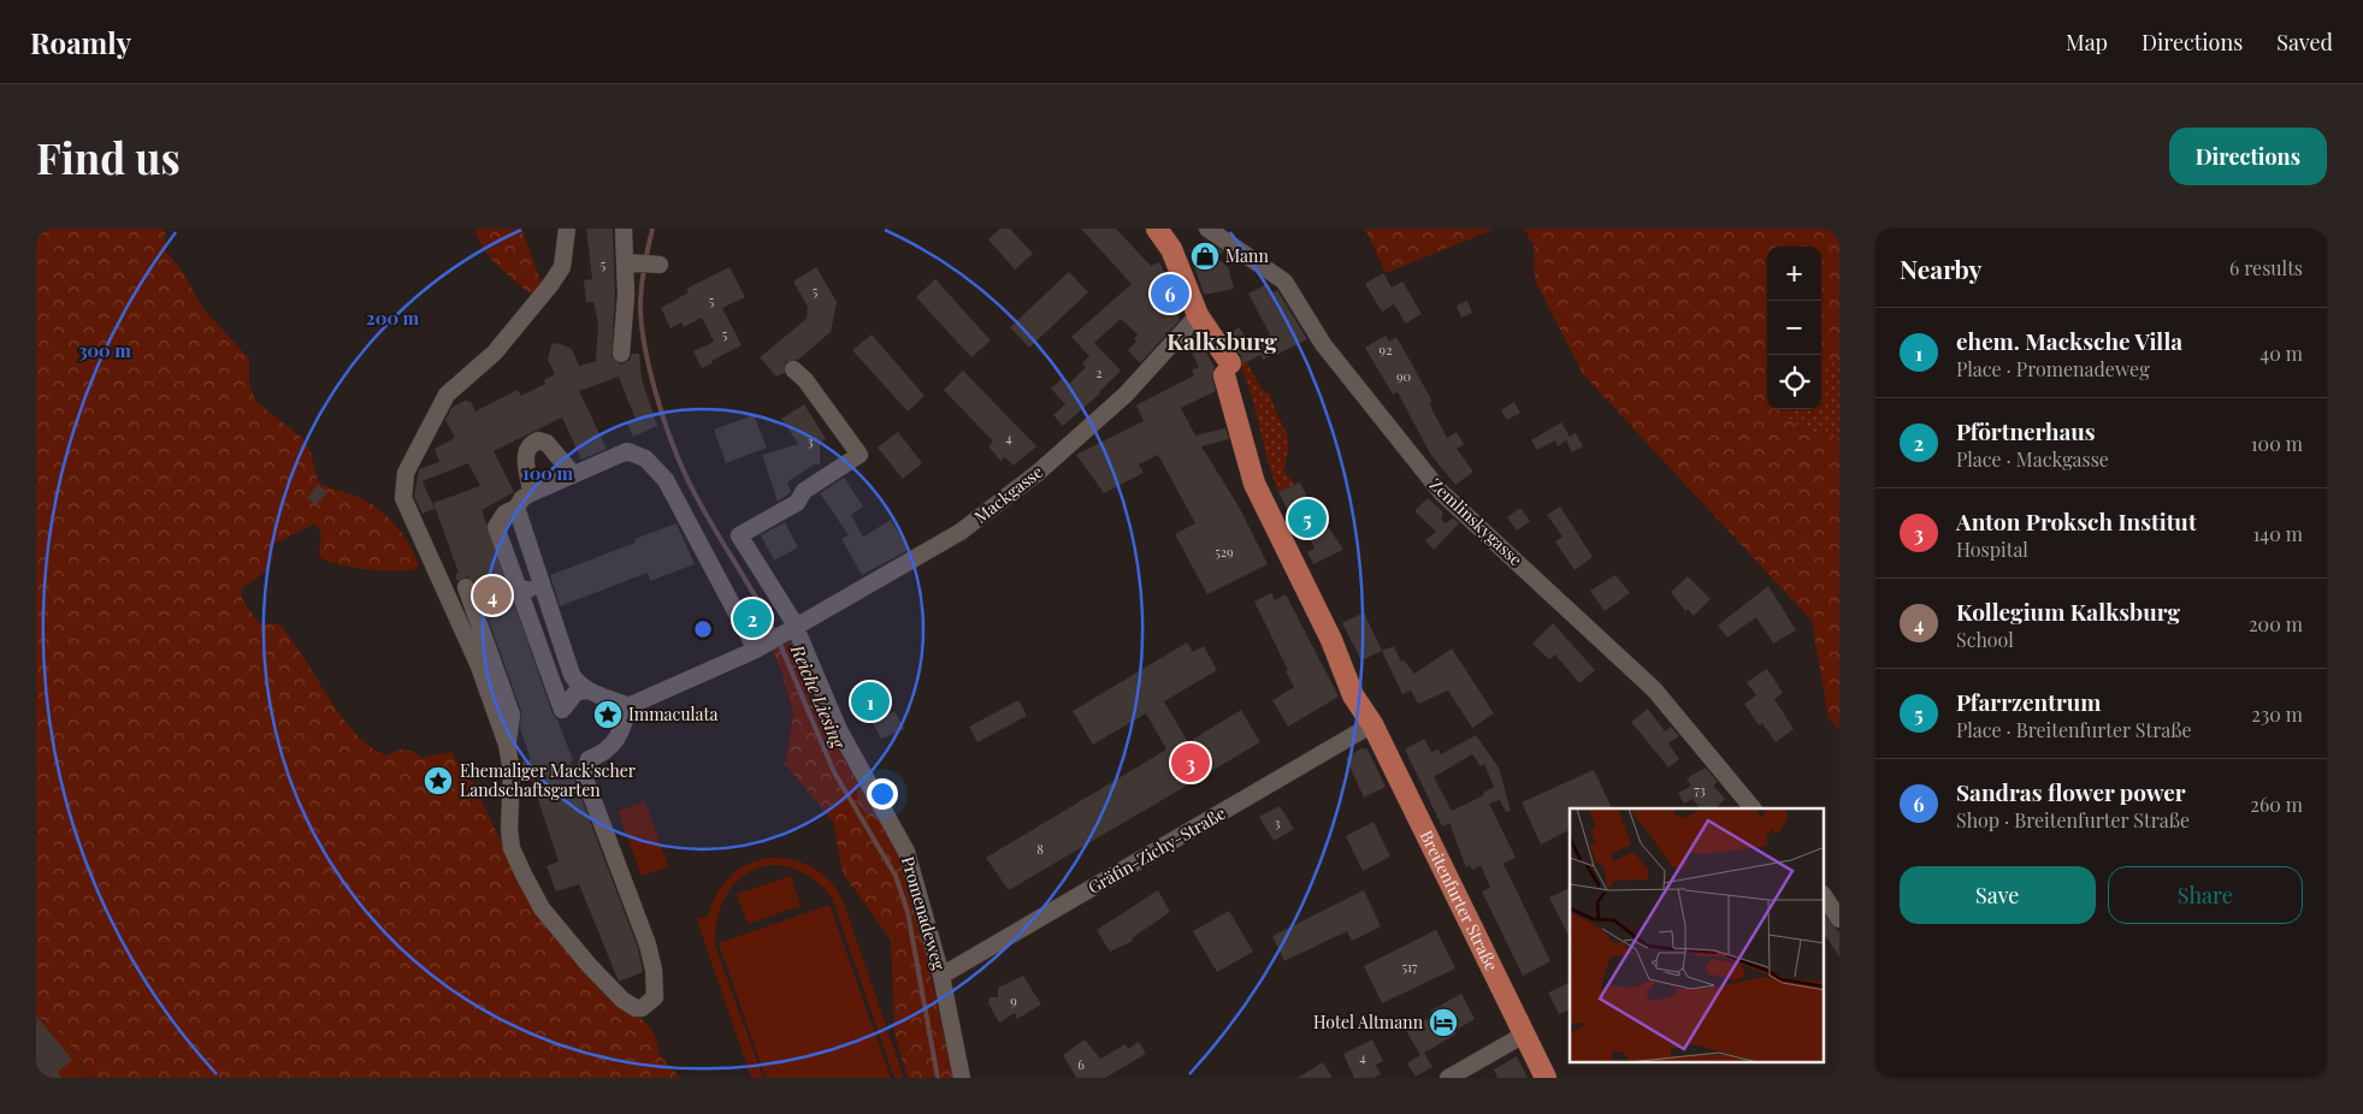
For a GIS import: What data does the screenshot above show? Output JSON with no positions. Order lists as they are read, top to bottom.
{
  "streets": {
    "main road": ["Breitenfurter Straße"],
    "street": [
      "Mackgasse",
      "Zemlinskygasse",
      "Gräfin-Zichy-Straße",
      "Promenadeweg"
    ]
  },
  "crossings": [
    ["Mackgasse", "Breitenfurter Straße"],
    ["Mackgasse", "Promenadeweg"],
    ["Gräfin-Zichy-Straße", "Breitenfurter Straße"],
    ["Gräfin-Zichy-Straße", "Promenadeweg"]
  ],
  "districts": ["Kalksburg"],
  "water": ["Reiche Liesing"],
  "places": {
    "shop": ["Mann"],
    "place": ["Immaculata", "Ehemaliger Mack'scher Landschaftsgarten"],
    "hotel": ["Hotel Altmann"]
  },
  "house_numbers": [
    "5",
    "5",
    "5",
    "5",
    "92",
    "2",
    "90",
    "4",
    "3",
    "529",
    "73",
    "3",
    "8",
    "517",
    "9",
    "4",
    "6"
  ],
  "page": {
    "header": "Roamly",
    "nav": ["Map", "Directions", "Saved"],
    "buttons": [
      "Directions",
      ["Save", "Share"]
    ],
    "title": "Find us",
    "heading": ["Nearby", "6 results"],
    "map_buttons": ["+", "−"],
    "pins": [
      "6",
      "5",
      "4",
      "2",
      "1",
      "3"
    ],
    "list": [
      {
        "mark": "1",
        "name": "ehem. Macksche Villa",
        "note": "Place · Promenadeweg",
        "value": "40 m"
      },
      {
        "mark": "2",
        "name": "Pförtnerhaus",
        "note": "Place · Mackgasse",
        "value": "100 m"
      },
      {
        "mark": "3",
        "name": "Anton Proksch Institut",
        "note": "Hospital",
        "value": "140 m"
      },
      {
        "mark": "4",
        "name": "Kollegium Kalksburg",
        "note": "School",
        "value": "200 m"
      },
      {
        "mark": "5",
        "name": "Pfarrzentrum",
        "note": "Place · Breitenfurter Straße",
        "value": "230 m"
      },
      {
        "mark": "6",
        "name": "Sandras flower power",
        "note": "Shop · Breitenfurter Straße",
        "value": "260 m"
      }
    ]
  },
  "rings": ["200 m", "300 m", "100 m"]
}
